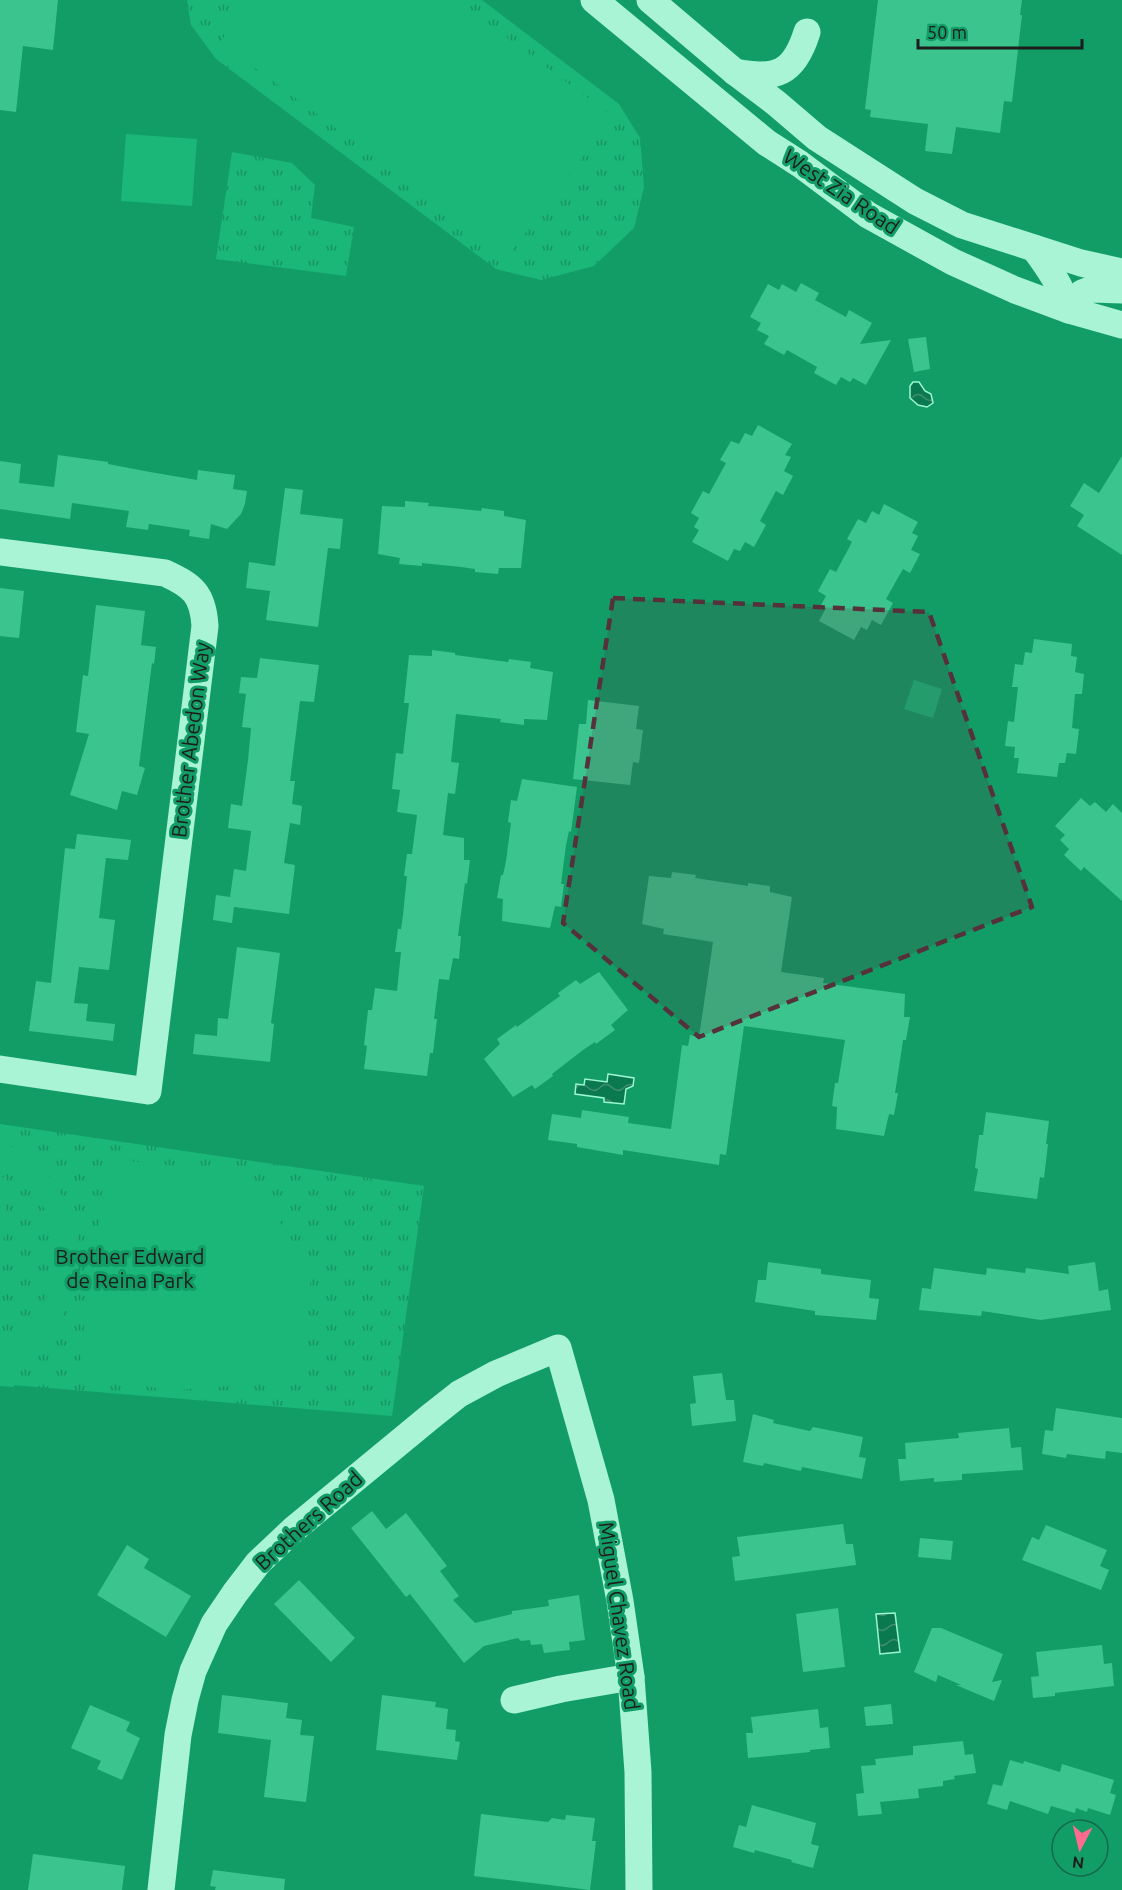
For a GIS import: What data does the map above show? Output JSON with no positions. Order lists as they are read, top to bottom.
{
  "streets": {
    "street": [
      "West Zia Road",
      "Brother Abedon Way",
      "Brothers Road",
      "Miguel Chavez Road"
    ]
  },
  "crossings": [
    ["Brothers Road", "Miguel Chavez Road"]
  ],
  "parks": ["Brother Edward de Reina Park"],
  "scale_bar": "50 m",
  "north": "bottom"
}
